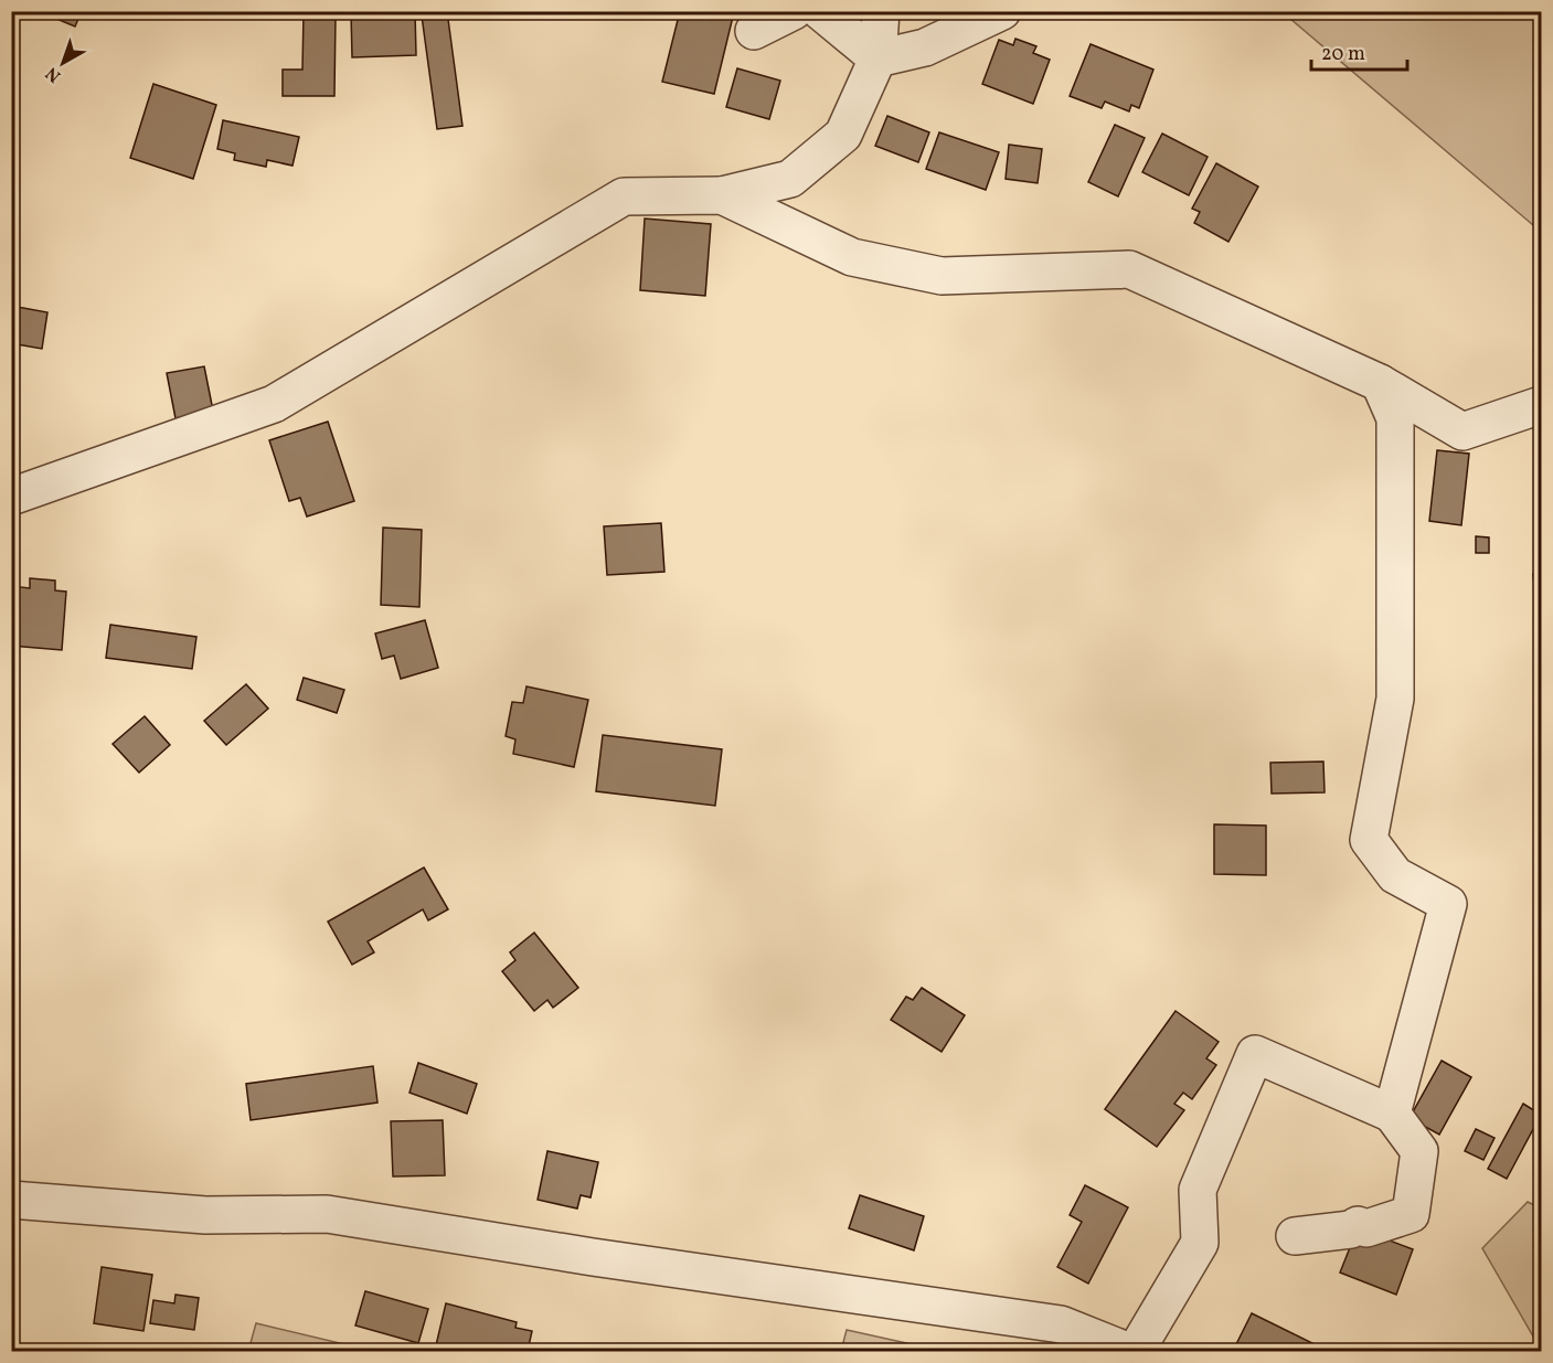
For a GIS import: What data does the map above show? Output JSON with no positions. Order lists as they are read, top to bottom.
{
  "scale_bar": "20 m",
  "north": "bottom left"
}
